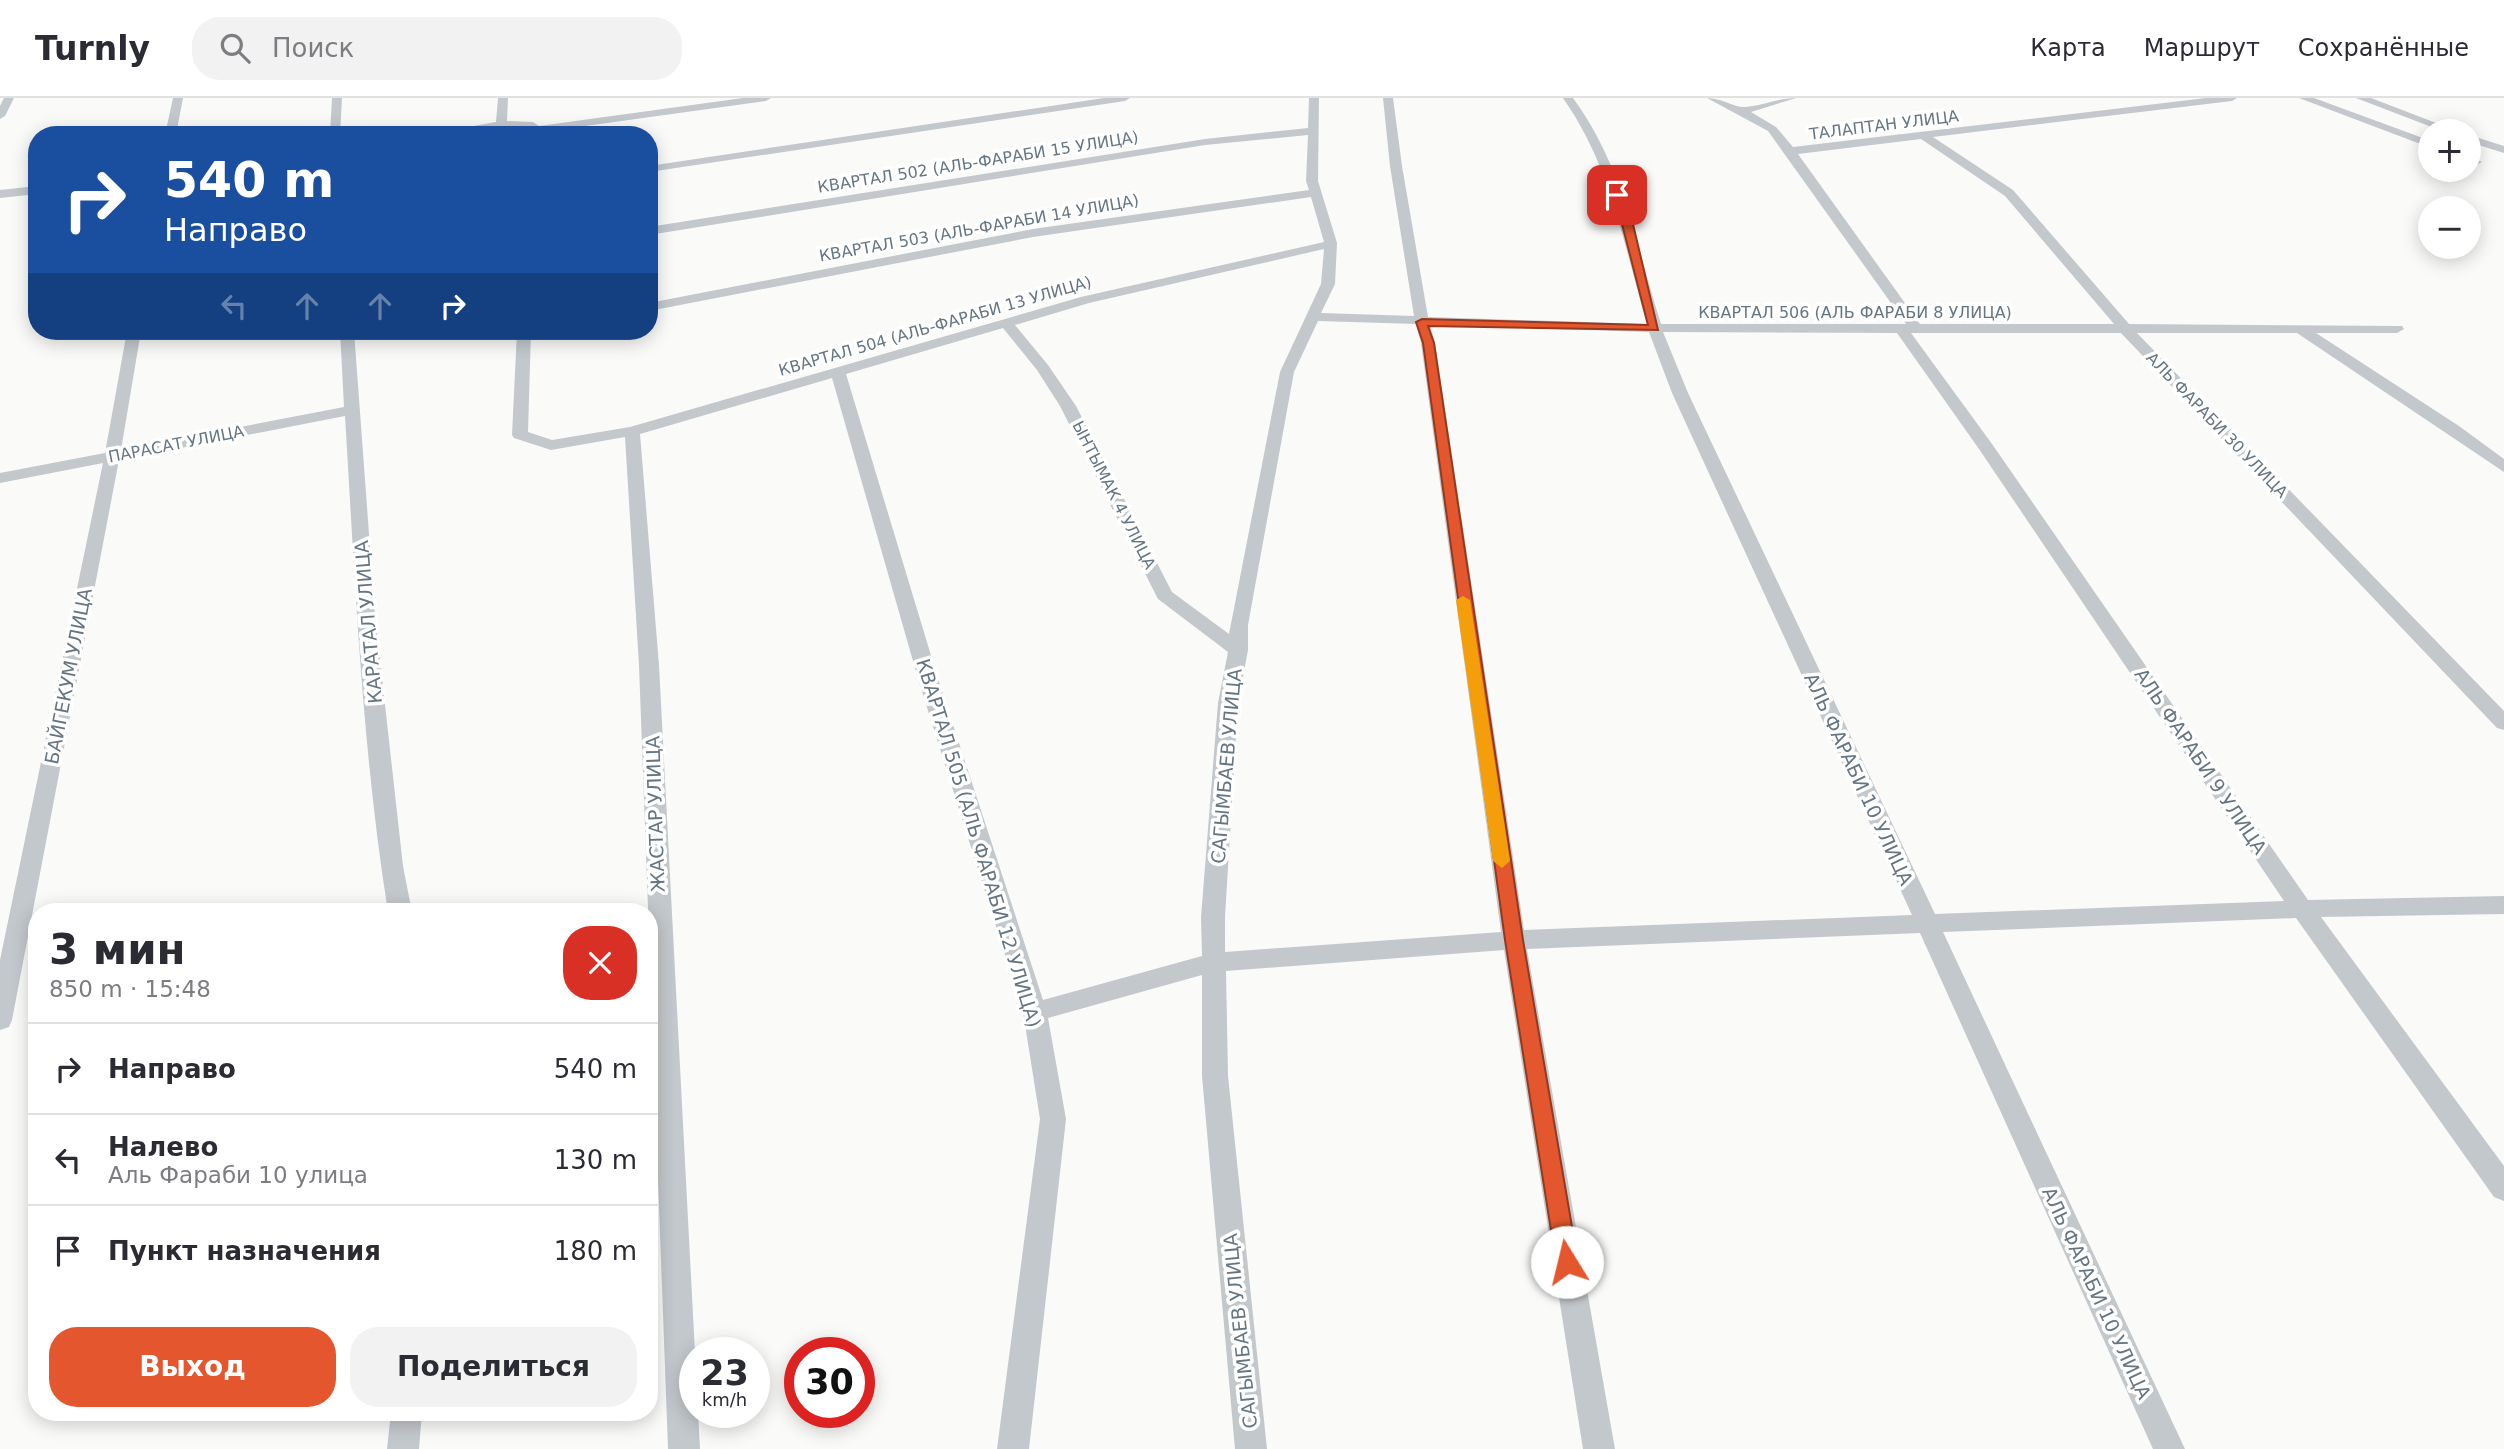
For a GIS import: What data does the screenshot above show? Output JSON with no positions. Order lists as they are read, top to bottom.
{
  "streets": {
    "street": [
      "ТАЛАПТАН УЛИЦА",
      "КВАРТАЛ 502 (АЛЬ-ФАРАБИ 15 УЛИЦА)",
      "КВАРТАЛ 503 (АЛЬ-ФАРАБИ 14 УЛИЦА)",
      "КВАРТАЛ 506 (АЛЬ ФАРАБИ 8 УЛИЦА)",
      "КВАРТАЛ 504 (АЛЬ-ФАРАБИ 13 УЛИЦА)",
      "АЛЬ ФАРАБИ 30 УЛИЦА",
      "ПАРАСАТ УЛИЦА",
      "ЫНТЫМАК 4 УЛИЦА",
      "КАРАТАЛ УЛИЦА",
      "БАЙГЕКУМ УЛИЦА",
      "АЛЬ ФАРАБИ 9 УЛИЦА",
      "САГЫМБАЕВ УЛИЦА",
      "АЛЬ ФАРАБИ 10 УЛИЦА",
      "ЖАСТАР УЛИЦА",
      "КВАРТАЛ 505 (АЛЬ ФАРАБИ 12 УЛИЦА)"
    ]
  },
  "crossings": [
    ["ТАЛАПТАН УЛИЦА", "АЛЬ ФАРАБИ 30 УЛИЦА"],
    ["ТАЛАПТАН УЛИЦА", "АЛЬ ФАРАБИ 9 УЛИЦА"],
    ["КВАРТАЛ 502 (АЛЬ-ФАРАБИ 15 УЛИЦА)", "САГЫМБАЕВ УЛИЦА"],
    ["КВАРТАЛ 503 (АЛЬ-ФАРАБИ 14 УЛИЦА)", "САГЫМБАЕВ УЛИЦА"],
    ["КВАРТАЛ 506 (АЛЬ ФАРАБИ 8 УЛИЦА)", "АЛЬ ФАРАБИ 30 УЛИЦА"],
    ["КВАРТАЛ 506 (АЛЬ ФАРАБИ 8 УЛИЦА)", "АЛЬ ФАРАБИ 9 УЛИЦА"],
    ["КВАРТАЛ 506 (АЛЬ ФАРАБИ 8 УЛИЦА)", "САГЫМБАЕВ УЛИЦА"],
    ["КВАРТАЛ 506 (АЛЬ ФАРАБИ 8 УЛИЦА)", "АЛЬ ФАРАБИ 10 УЛИЦА"],
    ["КВАРТАЛ 504 (АЛЬ-ФАРАБИ 13 УЛИЦА)", "ЫНТЫМАК 4 УЛИЦА"],
    ["КВАРТАЛ 504 (АЛЬ-ФАРАБИ 13 УЛИЦА)", "САГЫМБАЕВ УЛИЦА"],
    ["КВАРТАЛ 504 (АЛЬ-ФАРАБИ 13 УЛИЦА)", "ЖАСТАР УЛИЦА"],
    ["КВАРТАЛ 504 (АЛЬ-ФАРАБИ 13 УЛИЦА)", "КВАРТАЛ 505 (АЛЬ ФАРАБИ 12 УЛИЦА)"],
    ["ПАРАСАТ УЛИЦА", "КАРАТАЛ УЛИЦА"],
    ["ПАРАСАТ УЛИЦА", "БАЙГЕКУМ УЛИЦА"],
    ["ЫНТЫМАК 4 УЛИЦА", "САГЫМБАЕВ УЛИЦА"]
  ],
  "page": {
    "header": "Turnly",
    "search": "Поиск",
    "nav": ["Карта", "Маршрут", "Сохранённые"],
    "map_buttons": ["+", "−"],
    "turn": ["540 m", "Направо"],
    "heading": ["3 мин", "850 m · 15:48"],
    "list": [
      {
        "name": "Направо",
        "value": "540 m"
      },
      {
        "name": "Налево",
        "note": "Аль Фараби 10 улица",
        "value": "130 m"
      },
      {
        "name": "Пункт назначения",
        "value": "180 m"
      }
    ],
    "buttons": ["Выход", "Поделиться"],
    "speed": "23 km/h",
    "limit": "30"
  }
}
